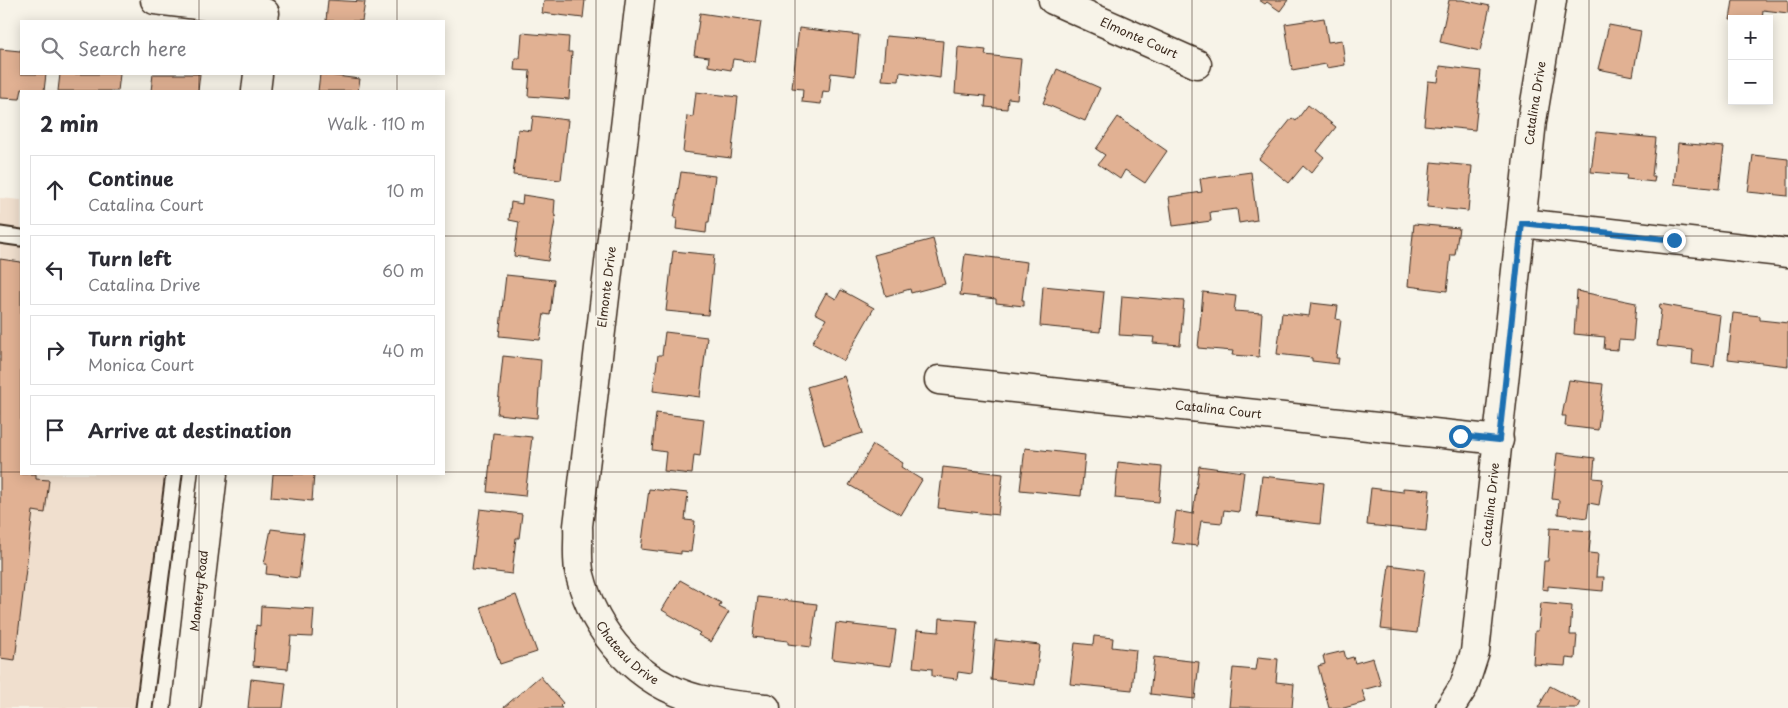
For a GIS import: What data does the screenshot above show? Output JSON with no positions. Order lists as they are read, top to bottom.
{
  "streets": {
    "street": [
      "Elmonte Court",
      "Catalina Drive",
      "Elmonte Drive",
      "Catalina Court",
      "Montery Road",
      "Chateau Drive"
    ]
  },
  "crossings": [
    ["Catalina Drive", "Catalina Court"],
    ["Elmonte Drive", "Chateau Drive"]
  ],
  "page": {
    "map_buttons": ["+", "−"],
    "search": "Search here",
    "heading": ["2 min", "Walk · 110 m"],
    "list": [
      ["Continue", "Catalina Court", "10 m"],
      ["Turn left", "Catalina Drive", "60 m"],
      ["Turn right", "Monica Court", "40 m"],
      "Arrive at destination"
    ]
  }
}
